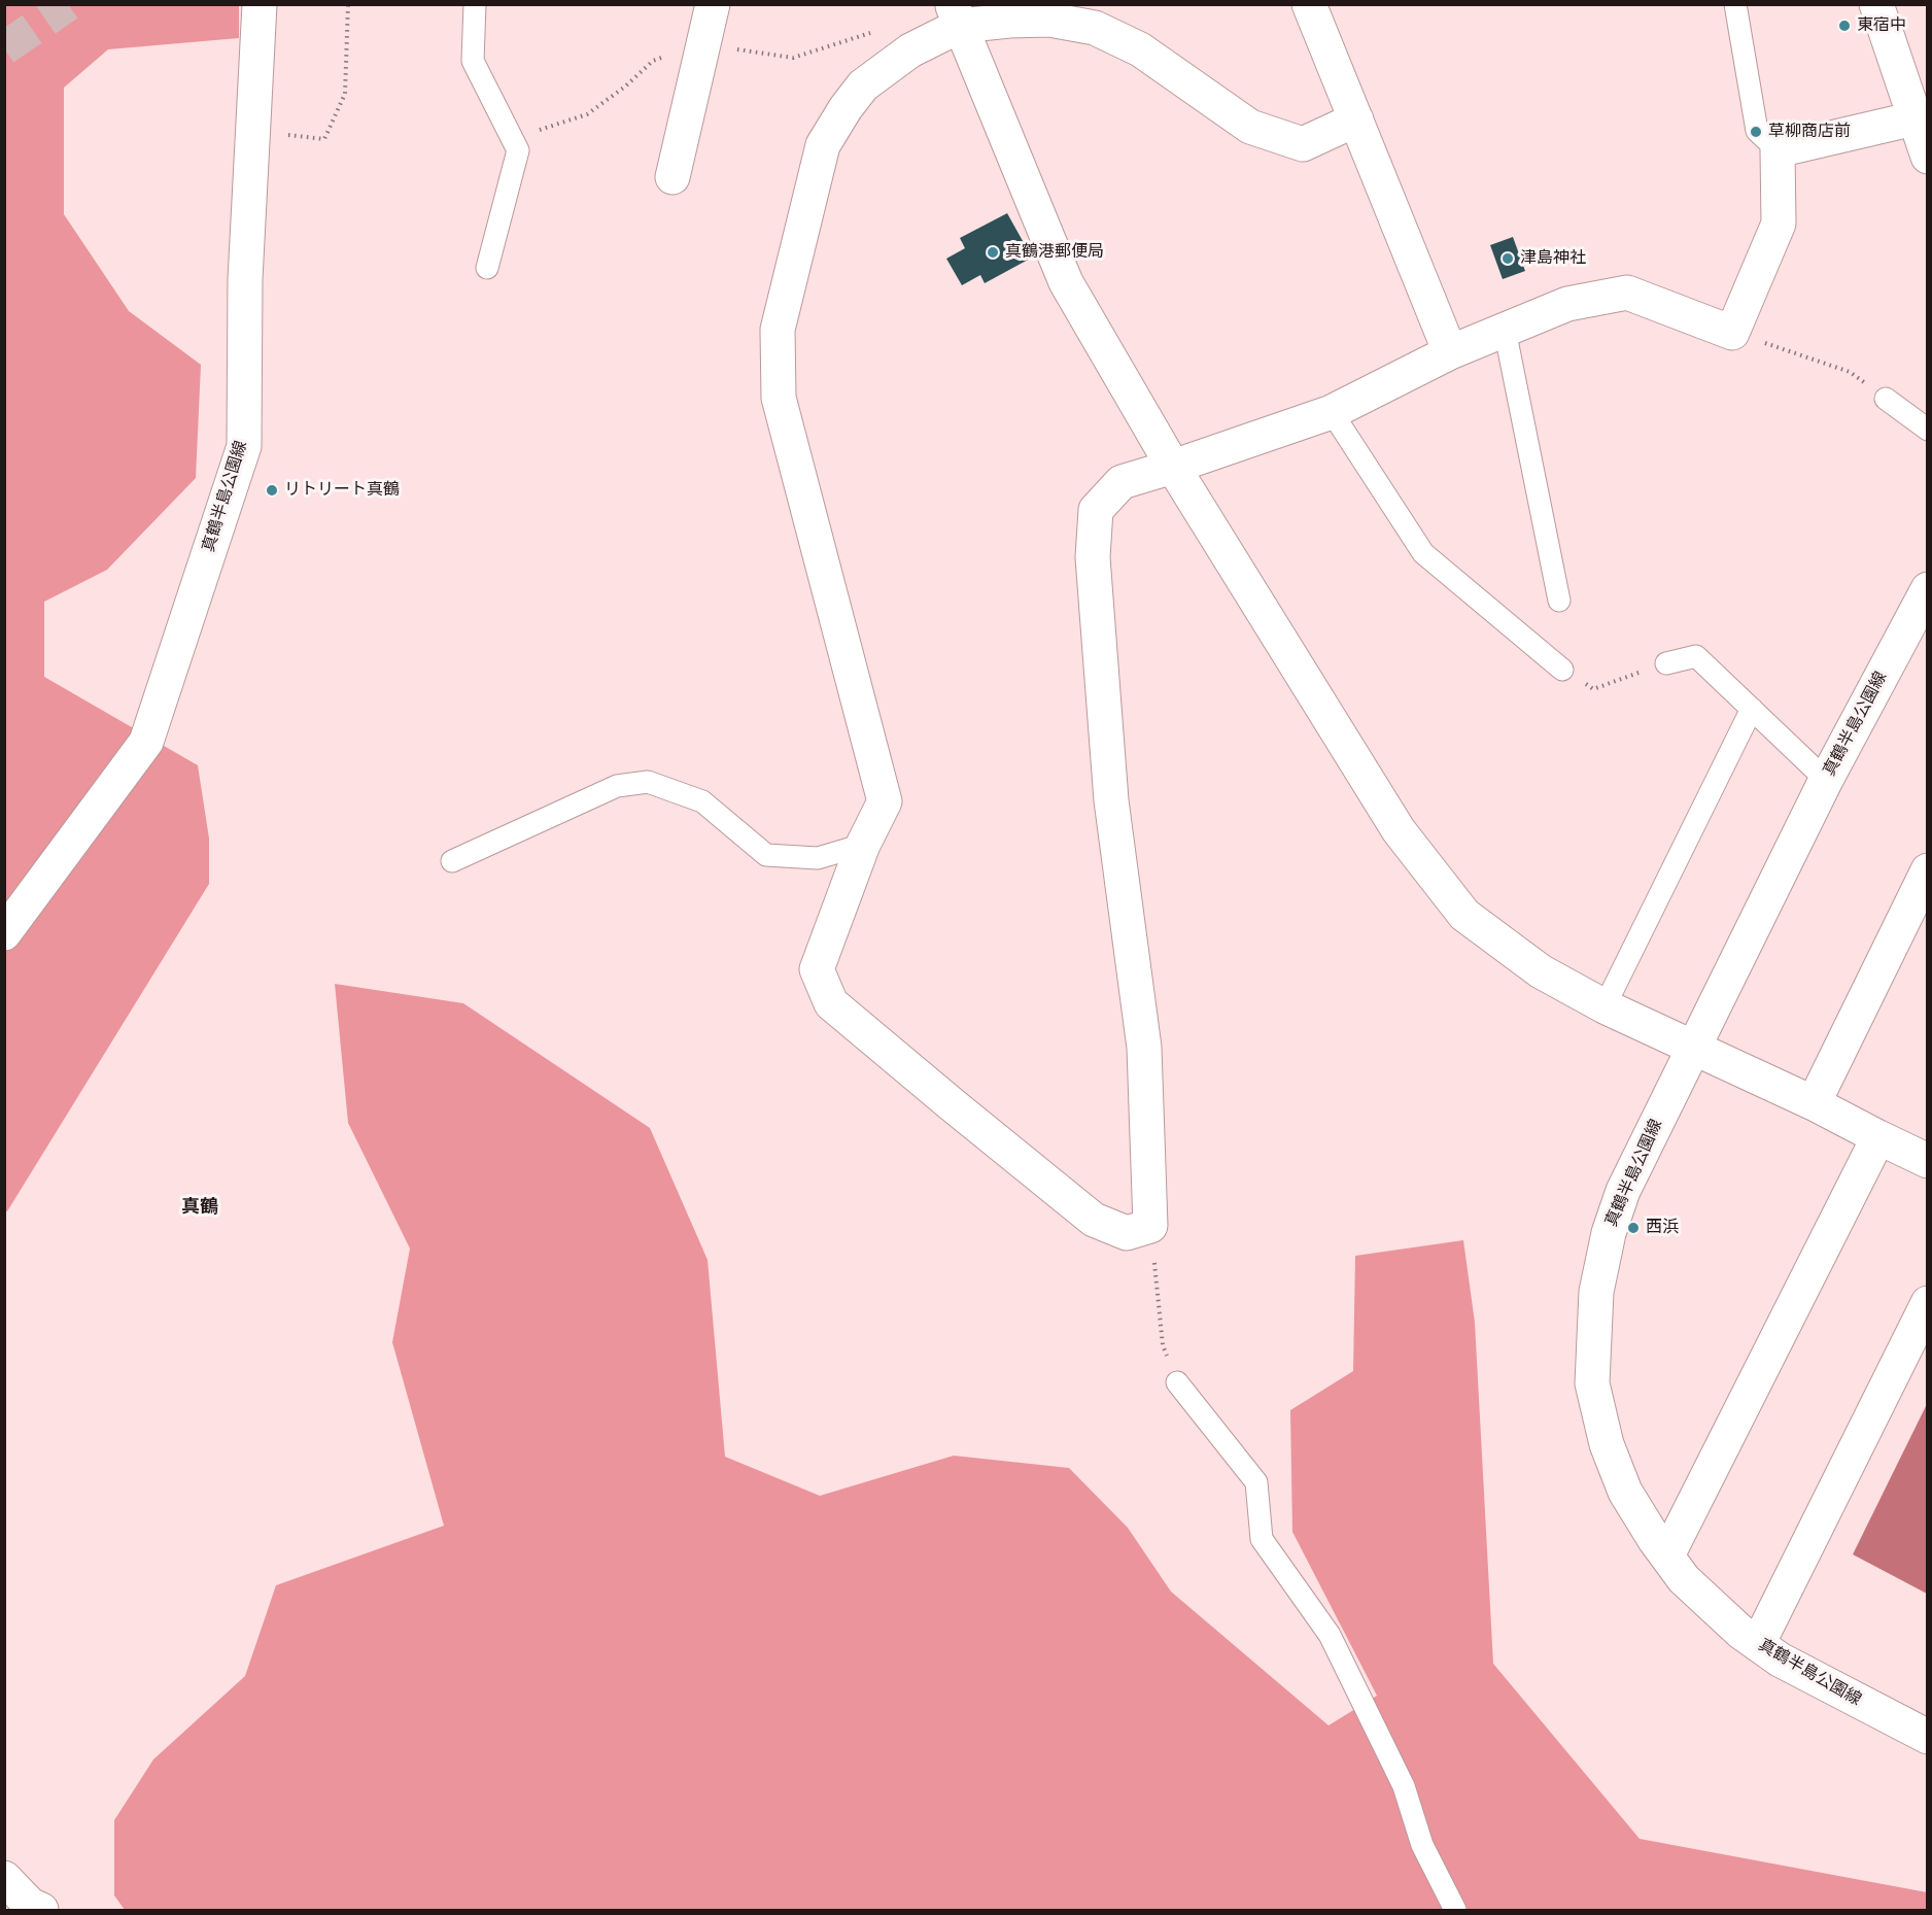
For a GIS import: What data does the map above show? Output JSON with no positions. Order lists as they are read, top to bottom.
{
  "streets": {
    "street": ["真鶴半島公園線"]
  },
  "districts": ["真鶴"],
  "places": [
    "東宿中",
    "草柳商店前",
    "真鶴港郵便局",
    "津島神社",
    "リトリート真鶴",
    "西浜"
  ]
}
